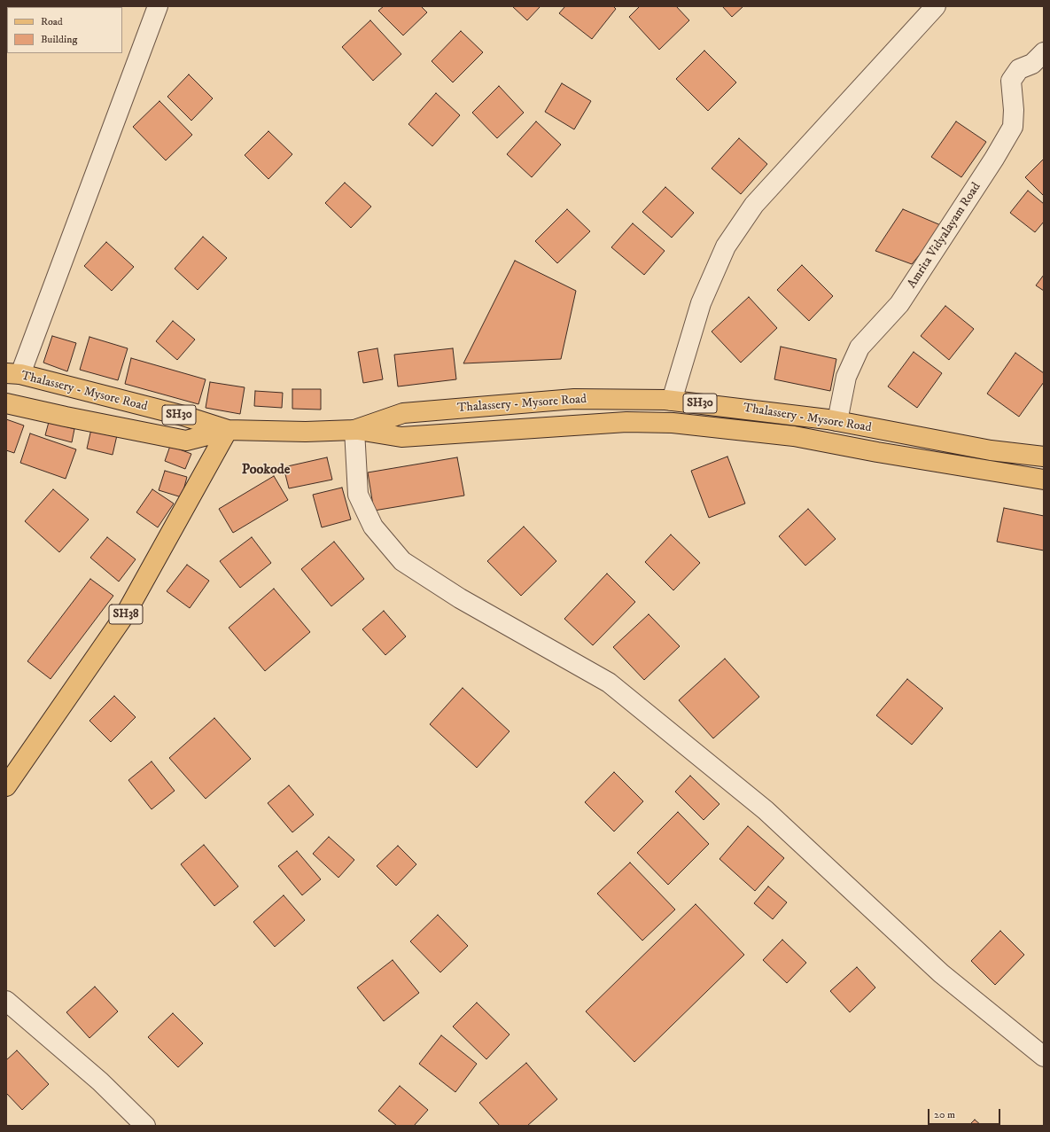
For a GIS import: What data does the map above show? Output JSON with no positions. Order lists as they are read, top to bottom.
{
  "streets": {
    "main road": ["Thalassery - Mysore Road", "SH30", "SH38"],
    "street": ["Amrita Vidyalayam Road"]
  },
  "crossings": [
    ["Amrita Vidyalayam Road", "Thalassery - Mysore Road"],
    ["Thalassery - Mysore Road", "SH38"]
  ],
  "districts": ["Pookode"],
  "legend": ["Road", "Building"],
  "scale_bar": "20 m"
}
